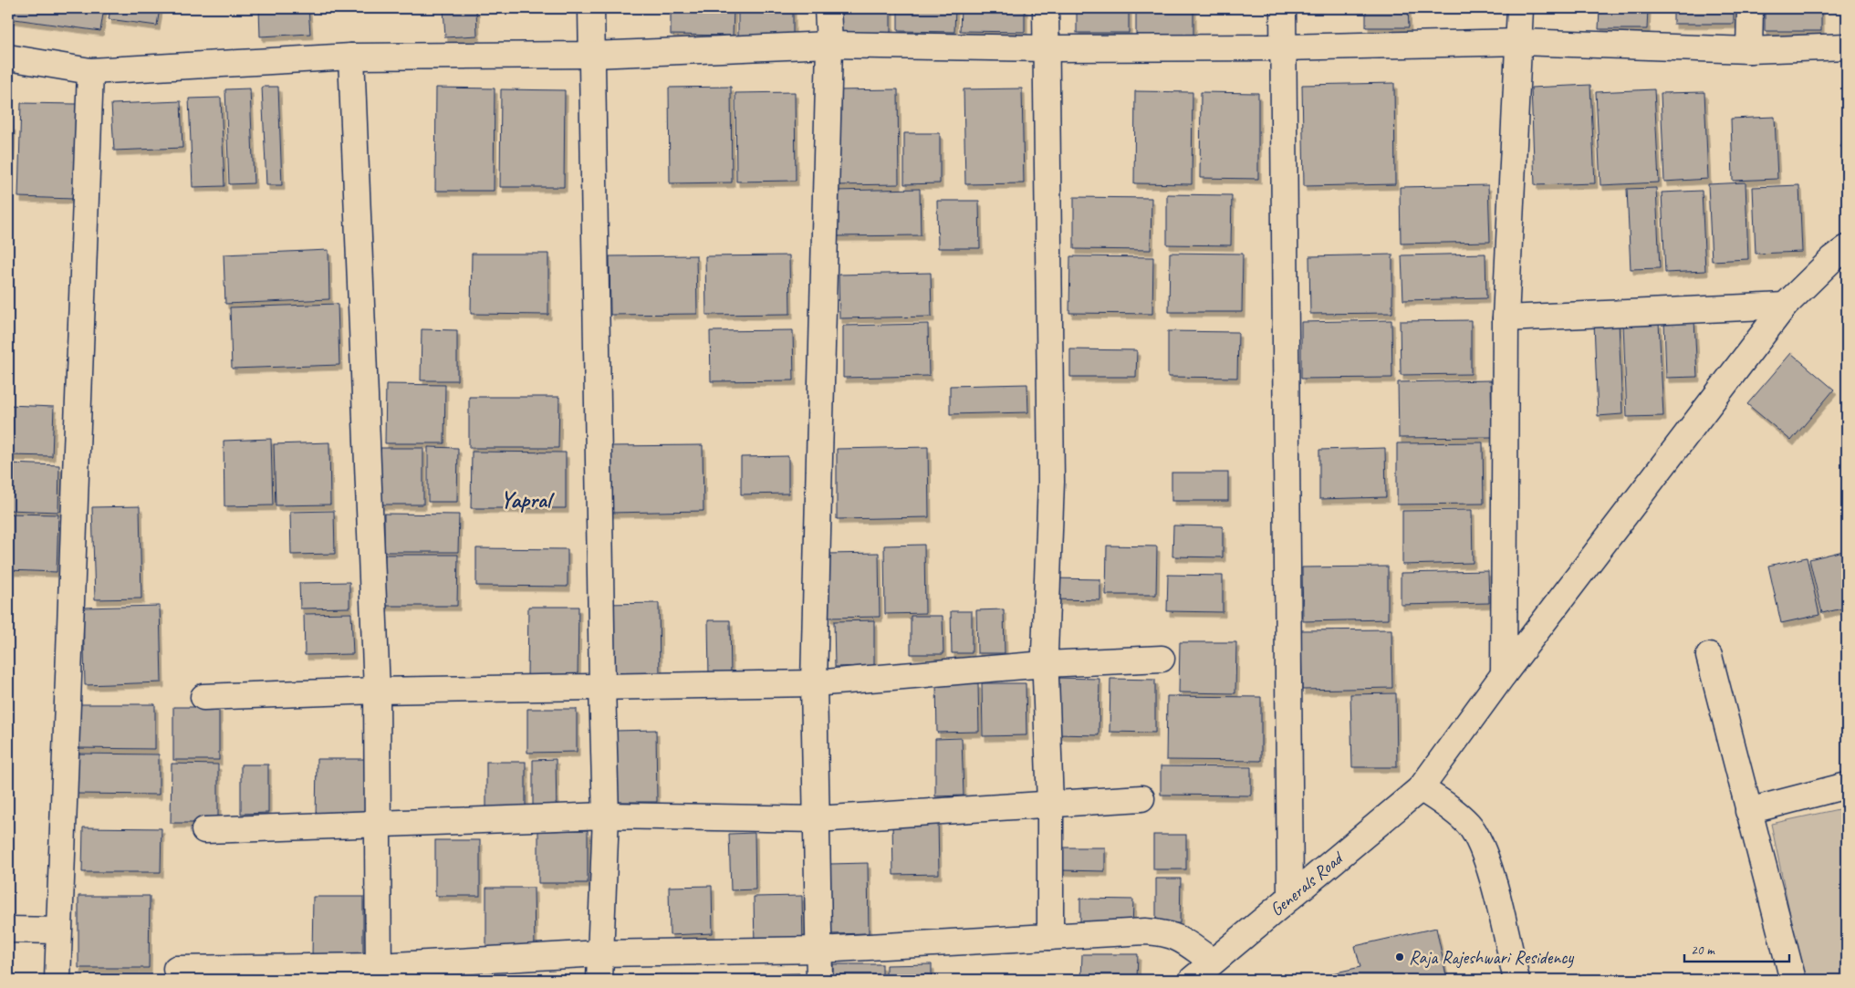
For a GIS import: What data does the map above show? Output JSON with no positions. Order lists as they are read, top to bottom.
{
  "streets": {
    "street": ["Generals Road"]
  },
  "districts": ["Yapral"],
  "places": ["Raja Rajeshwari Residency"],
  "scale_bar": "20 m"
}
